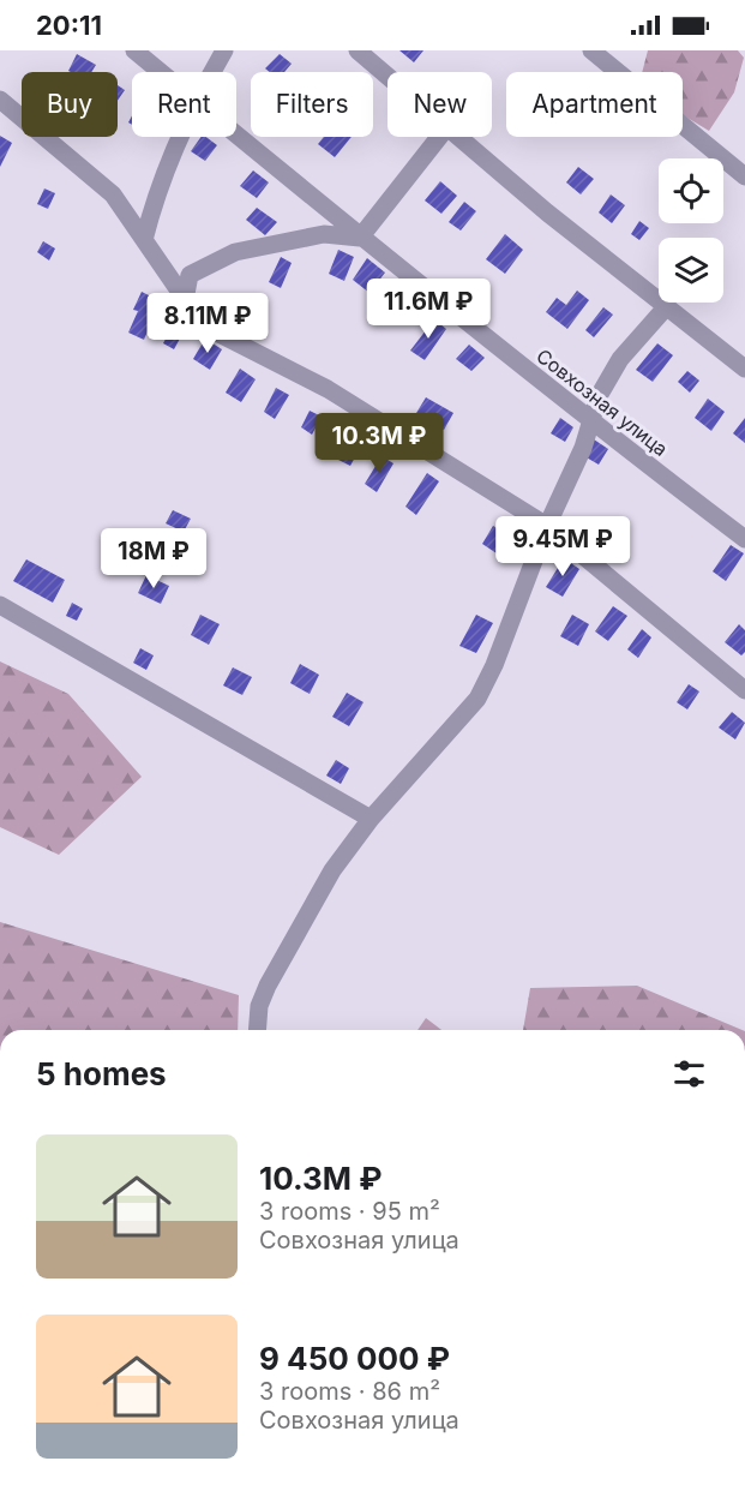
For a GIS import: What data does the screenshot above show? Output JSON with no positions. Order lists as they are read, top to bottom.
{
  "streets": {
    "street": ["Совхозная улица"]
  },
  "page": {
    "status": "20:11",
    "chip": [
      "Buy",
      "Rent",
      "Filters",
      "New",
      "Apartment"
    ],
    "price": [
      "11.6M ₽",
      "8.11M ₽",
      "10.3M ₽",
      "9.45M ₽",
      "18M ₽"
    ],
    "heading": "5 homes",
    "list": [
      {
        "name": "10.3M ₽",
        "note": "3 rooms · 95 m² · Совхозная улица"
      },
      {
        "name": "9 450 000 ₽",
        "note": "3 rooms · 86 m² · Совхозная улица"
      }
    ]
  }
}
